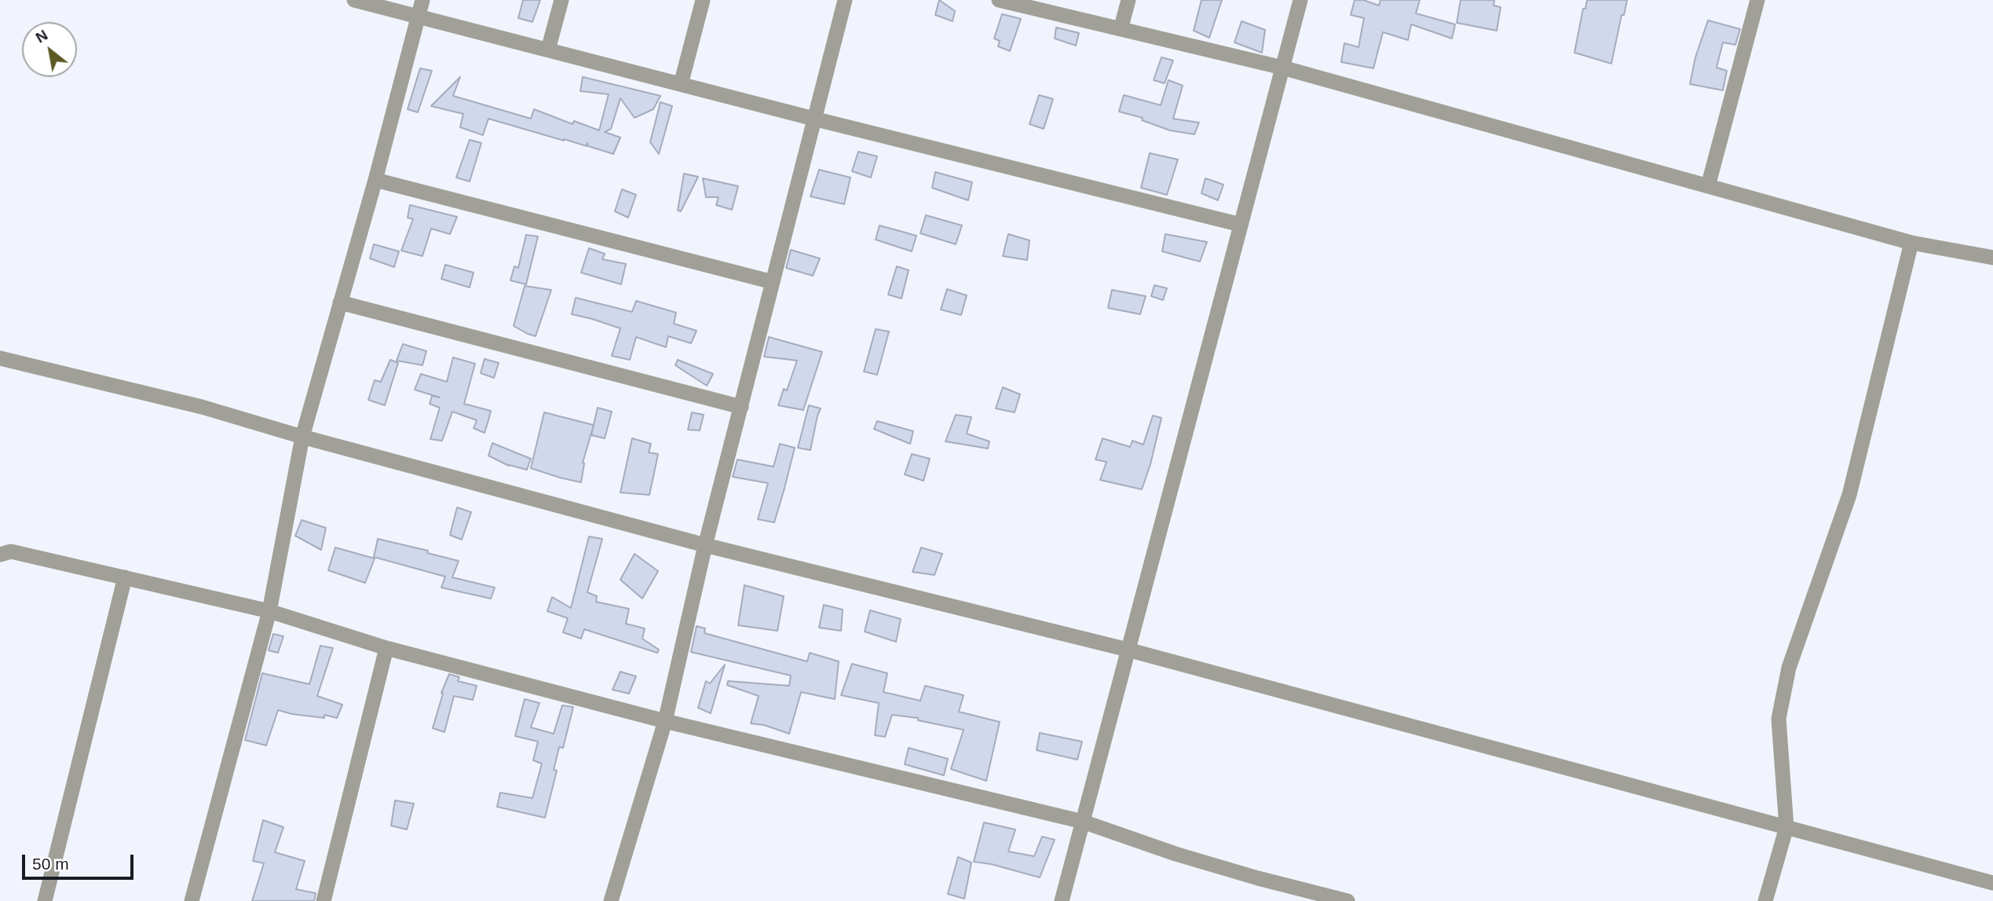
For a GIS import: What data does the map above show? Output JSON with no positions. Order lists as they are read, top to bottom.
{
  "scale_bar": "50 m",
  "north": "top left"
}
